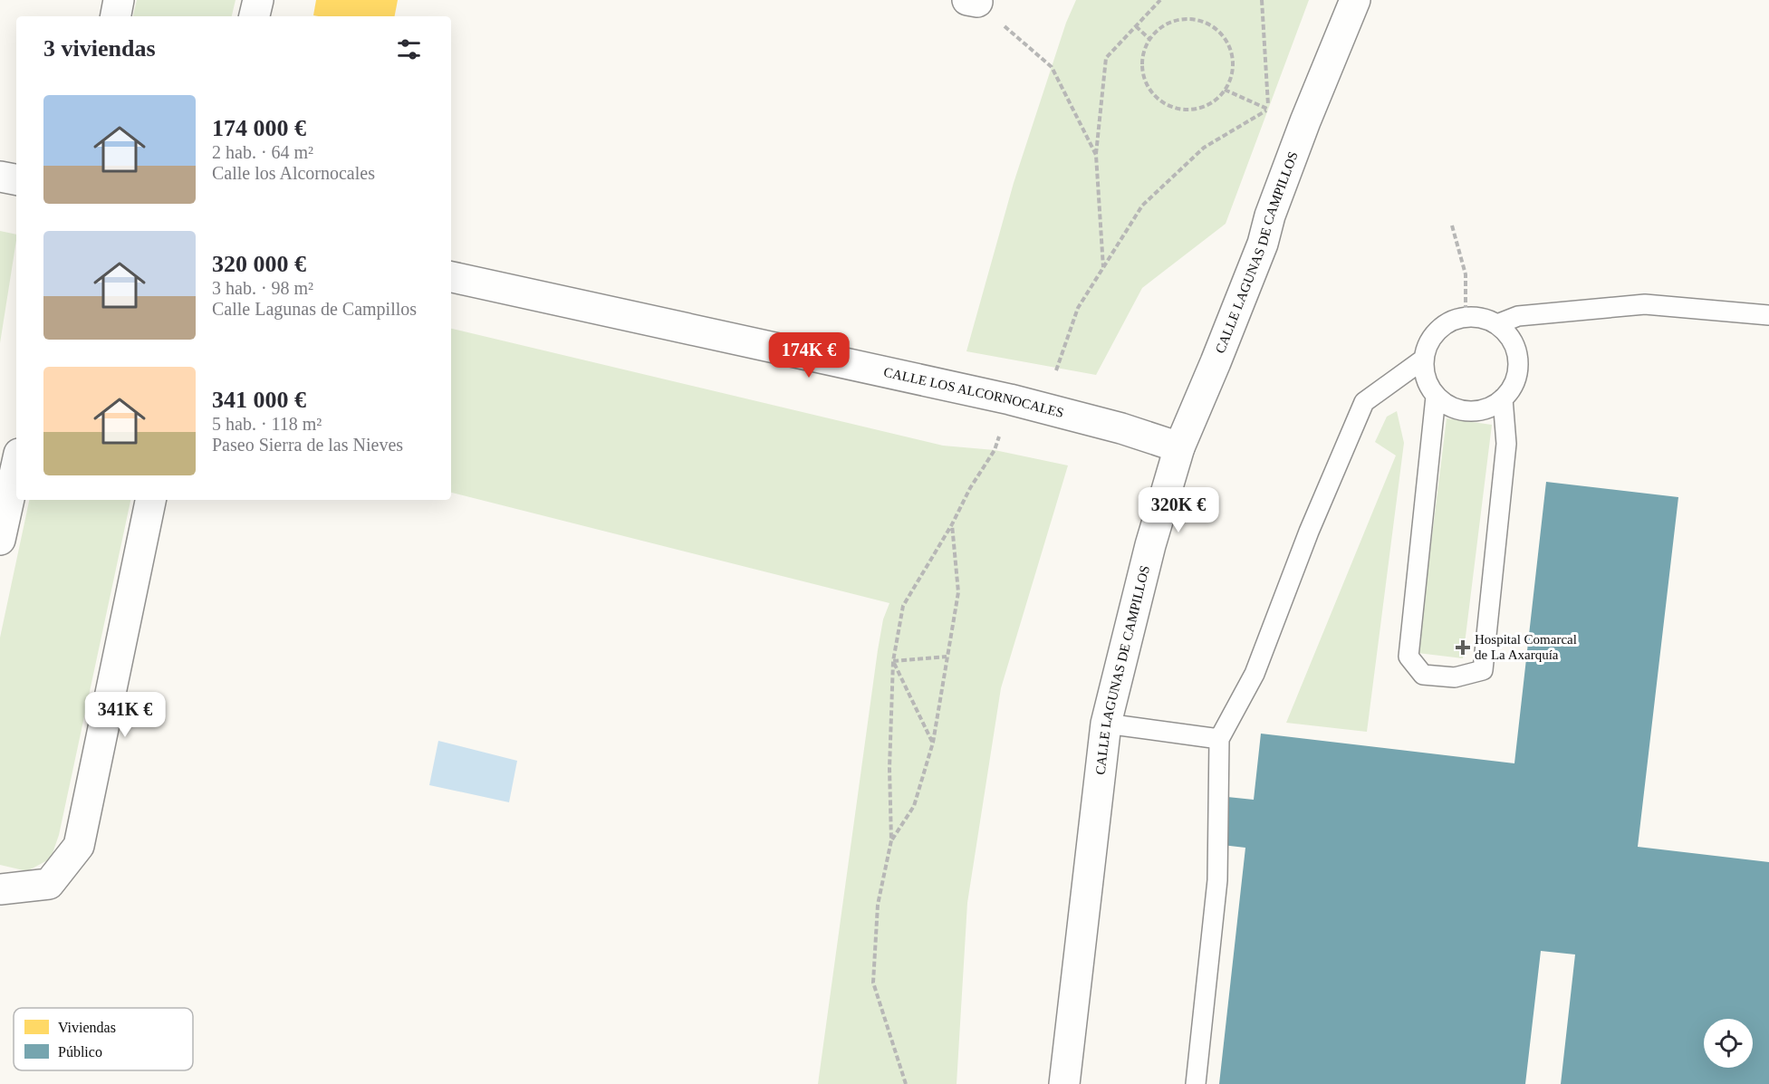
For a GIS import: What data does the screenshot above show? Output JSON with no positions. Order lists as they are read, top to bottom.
{
  "streets": {
    "street": ["CALLE LAGUNAS DE CAMPILLOS", "CALLE LOS ALCORNOCALES"]
  },
  "crossings": [
    ["CALLE LAGUNAS DE CAMPILLOS", "CALLE LOS ALCORNOCALES"]
  ],
  "places": {
    "health": ["Hospital Comarcal de La Axarquía"]
  },
  "legend": ["Viviendas", "Público"],
  "page": {
    "heading": "3 viviendas",
    "list": [
      {
        "name": "174 000 €",
        "note": "2 hab. · 64 m² · Calle los Alcornocales"
      },
      {
        "name": "320 000 €",
        "note": "3 hab. · 98 m² · Calle Lagunas de Campillos"
      },
      {
        "name": "341 000 €",
        "note": "5 hab. · 118 m² · Paseo Sierra de las Nieves"
      }
    ],
    "price": ["174K €", "320K €", "341K €"]
  }
}
